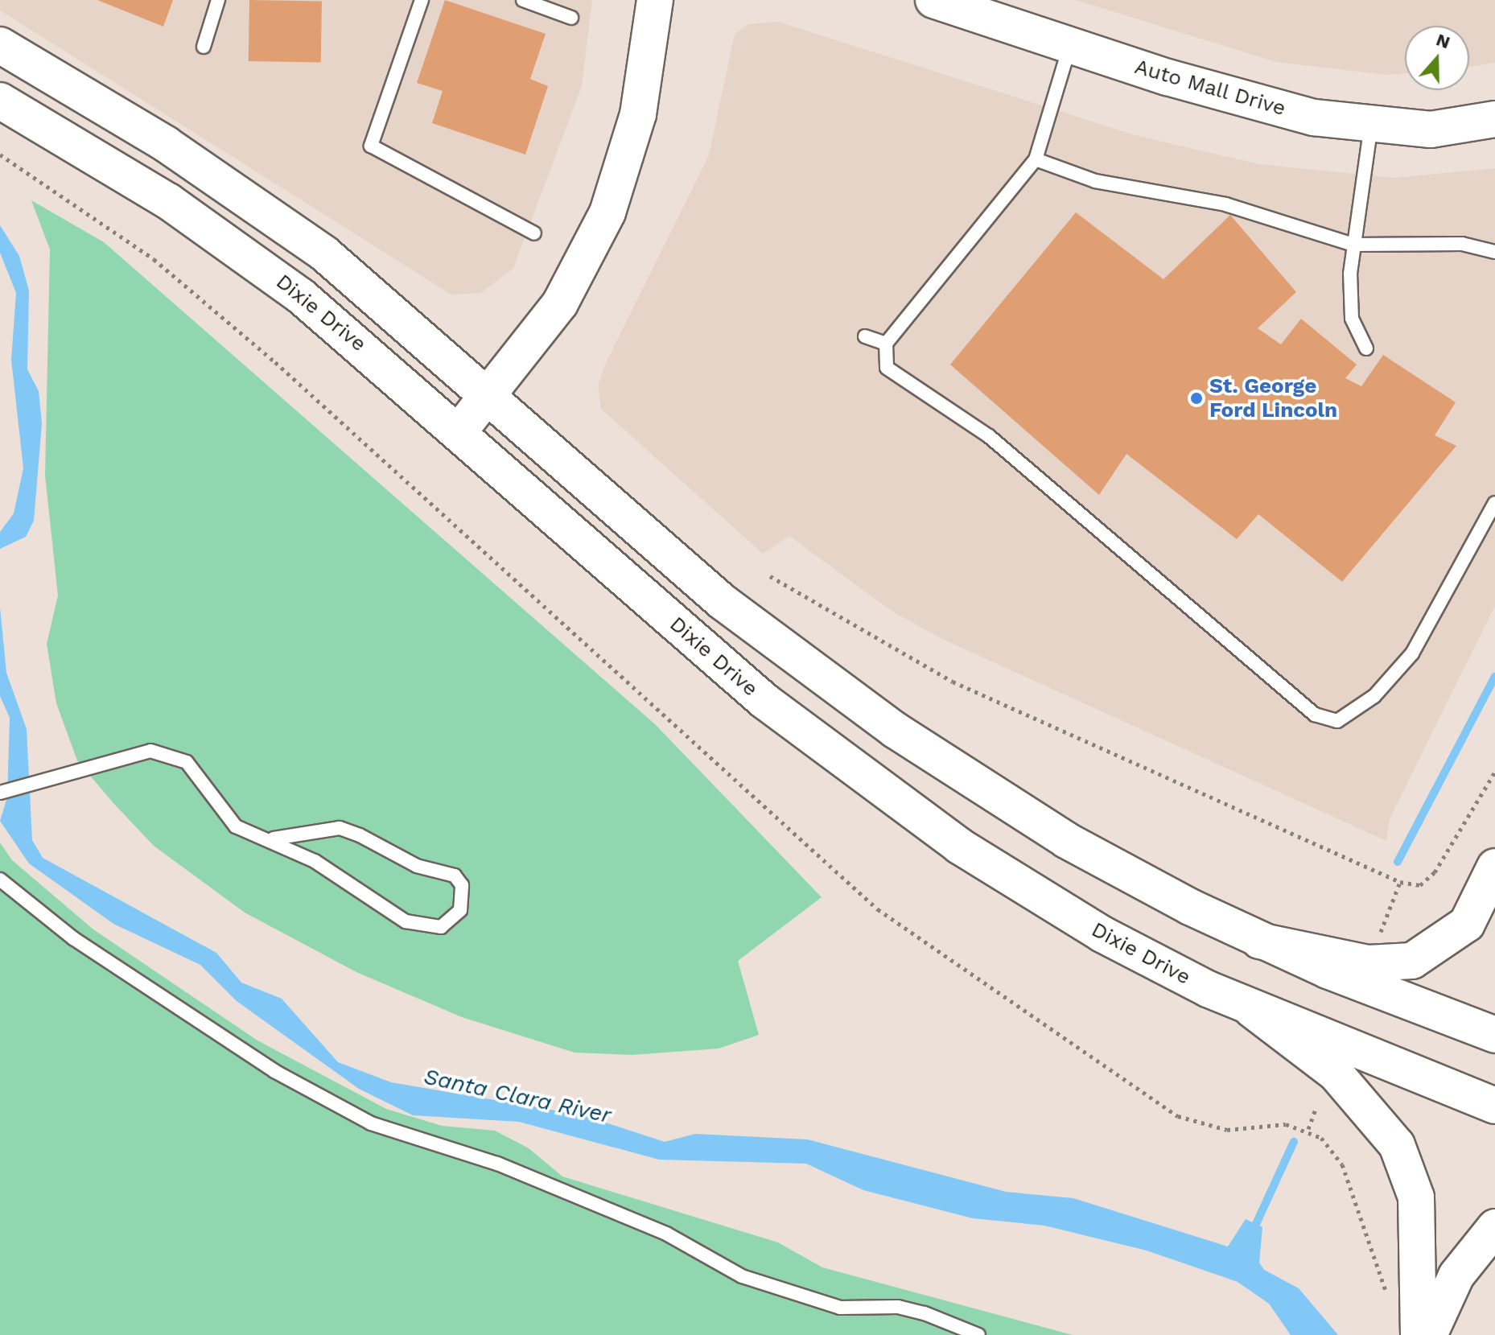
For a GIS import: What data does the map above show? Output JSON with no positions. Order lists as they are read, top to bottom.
{
  "streets": {
    "main road": ["Auto Mall Drive", "Dixie Drive"]
  },
  "water": ["Santa Clara River"],
  "places": ["St. George Ford Lincoln"],
  "north": "top"
}
